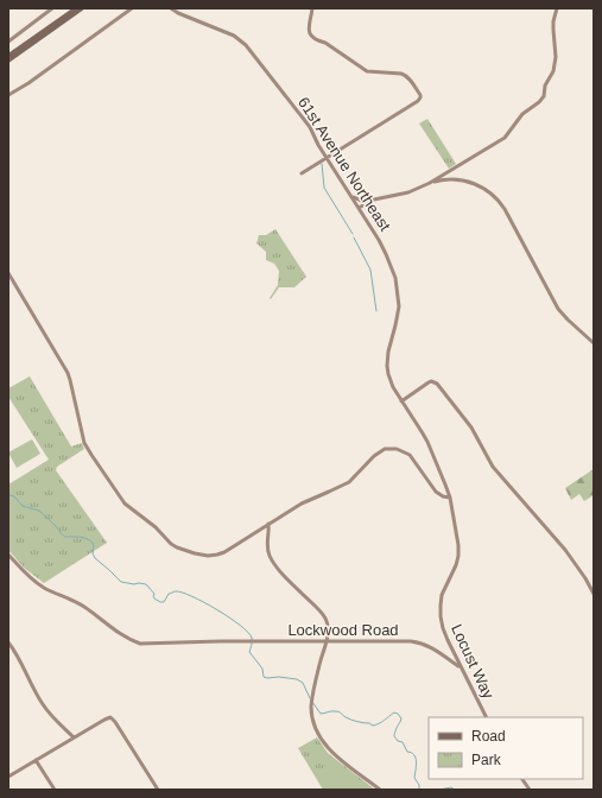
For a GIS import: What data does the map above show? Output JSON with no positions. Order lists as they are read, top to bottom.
{
  "streets": {
    "street": ["61st Avenue Northeast", "Lockwood Road", "Locust Way"]
  },
  "crossings": [
    ["61st Avenue Northeast", "Locust Way"],
    ["Lockwood Road", "Locust Way"]
  ],
  "legend": ["Road", "Park"]
}
